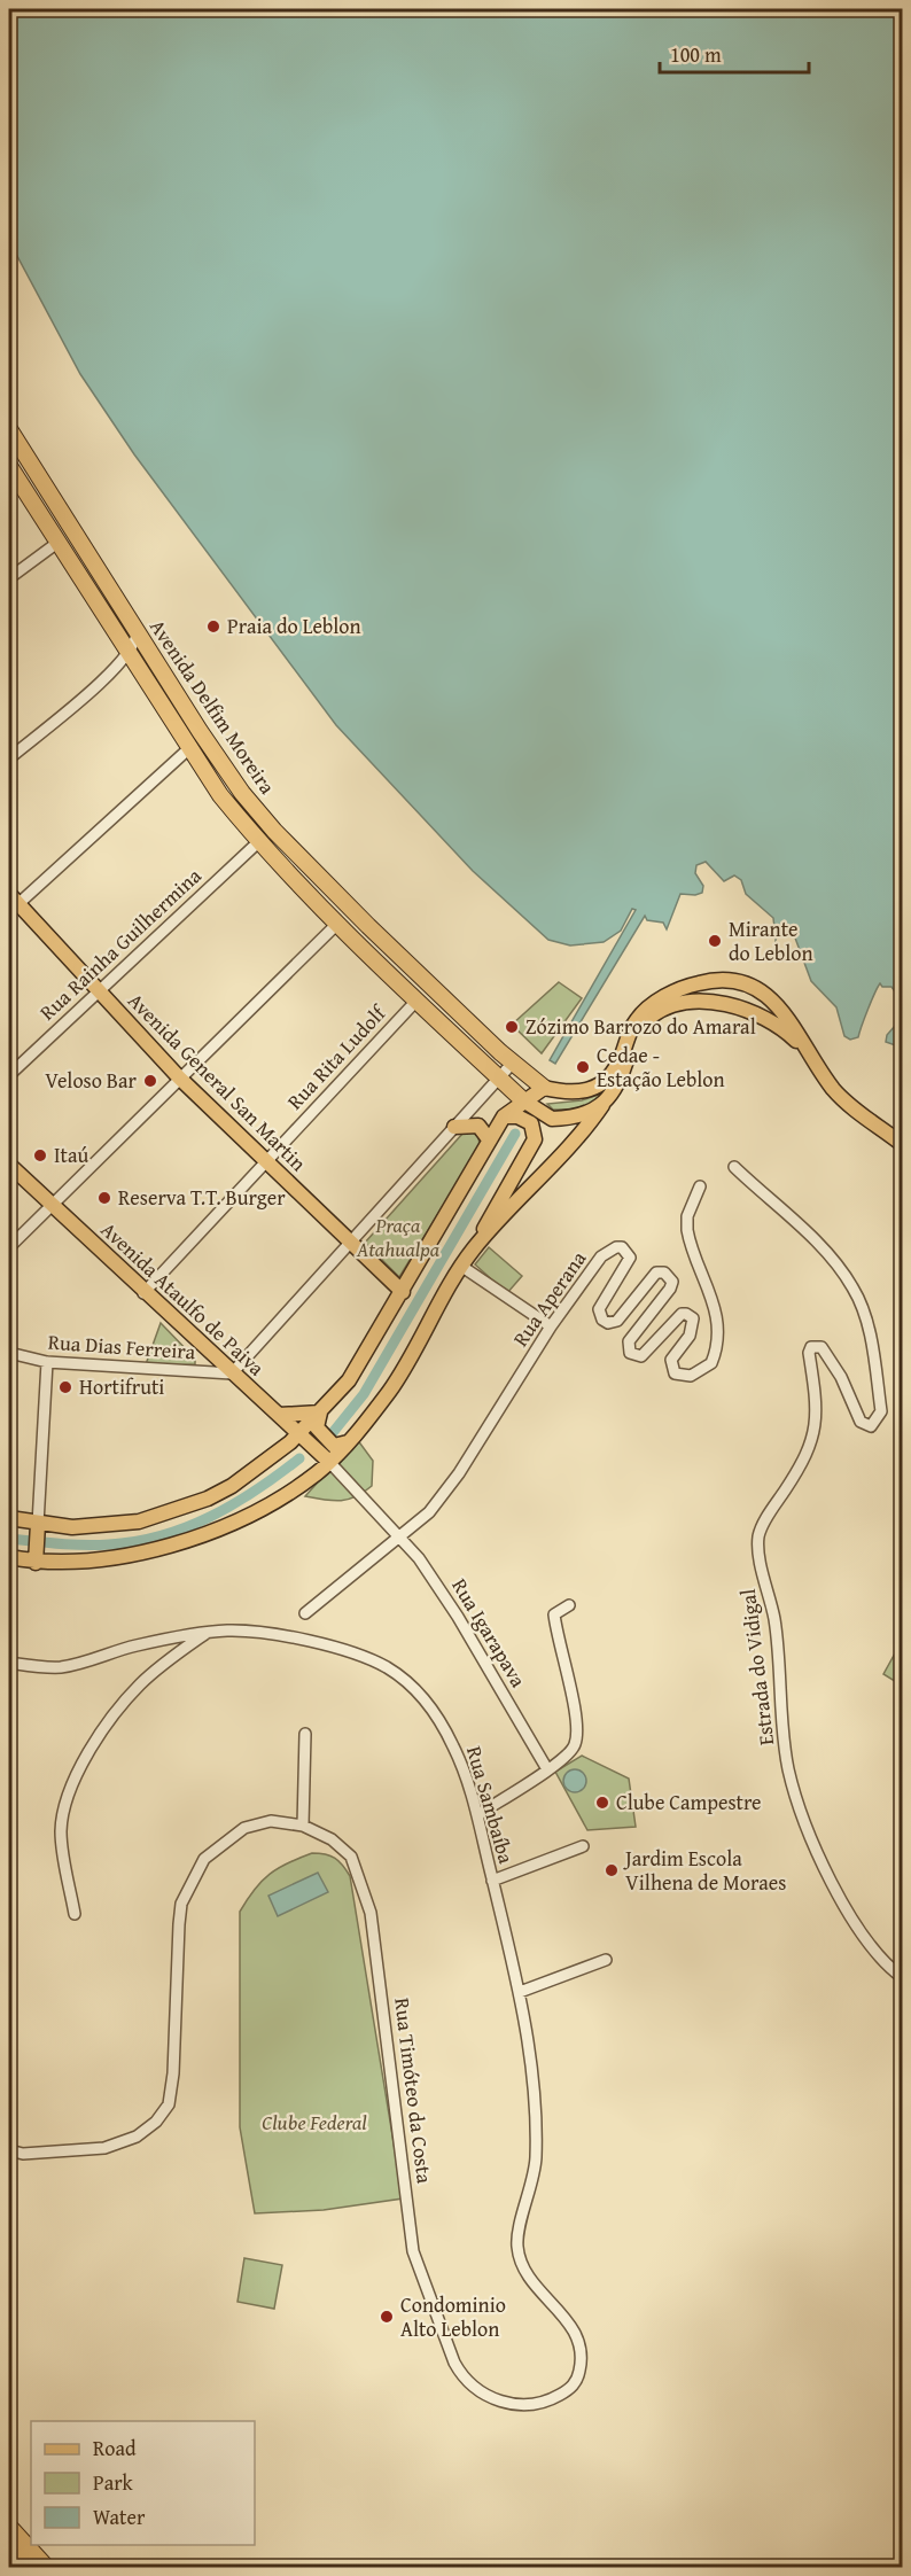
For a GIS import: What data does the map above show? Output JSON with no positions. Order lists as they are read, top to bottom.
{
  "streets": {
    "highway": ["Avenida Delfim Moreira"],
    "main road": ["Avenida General San Martin", "Avenida Ataulfo de Paiva"],
    "street": [
      "Rua Rainha Guilhermina",
      "Rua Rita Ludolf",
      "Rua Aperana",
      "Rua Dias Ferreira",
      "Rua Igarapava",
      "Estrada do Vidigal",
      "Rua Sambaíba",
      "Rua Timóteo da Costa"
    ]
  },
  "crossings": [
    ["Avenida Delfim Moreira", "Rua Rainha Guilhermina"],
    ["Avenida Delfim Moreira", "Rua Rita Ludolf"],
    ["Rua Rainha Guilhermina", "Avenida General San Martin"],
    ["Rua Rita Ludolf", "Avenida General San Martin"],
    ["Rua Rita Ludolf", "Avenida Ataulfo de Paiva"],
    ["Avenida Ataulfo de Paiva", "Rua Dias Ferreira"],
    ["Avenida Ataulfo de Paiva", "Rua Igarapava"],
    ["Rua Aperana", "Rua Igarapava"],
    ["Rua Sambaíba", "Rua Timóteo da Costa"]
  ],
  "parks": ["Praça Atahualpa", "Clube Federal"],
  "places": [
    "Praia do Leblon",
    "Mirante do Leblon",
    "Zózimo Barrozo do Amaral",
    "Cedae - Estação Leblon",
    "Veloso Bar",
    "Itaú",
    "Reserva T.T. Burger",
    "Hortifruti",
    "Clube Campestre",
    "Jardim Escola Vilhena de Moraes",
    "Condominio Alto Leblon"
  ],
  "legend": ["Road", "Park", "Water"],
  "scale_bar": "100 m"
}
